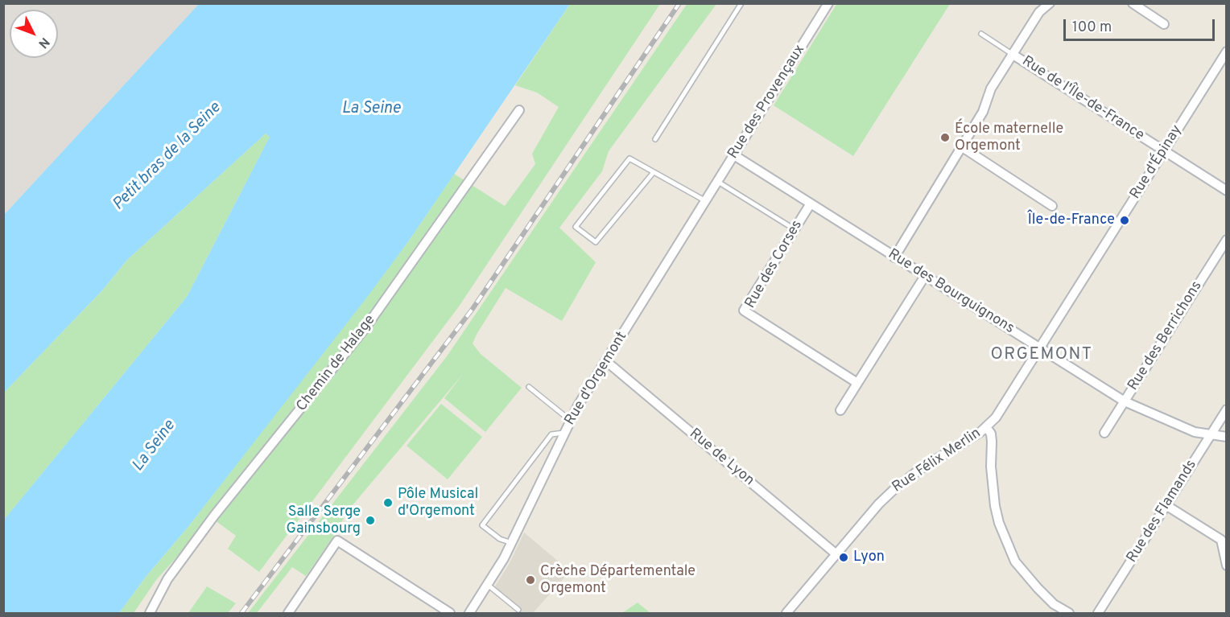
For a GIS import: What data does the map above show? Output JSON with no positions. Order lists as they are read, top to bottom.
{
  "streets": {
    "street": [
      "Rue de l'Île-de-France",
      "Rue des Provençaux",
      "Rue d'Épinay",
      "Rue des Corses",
      "Rue des Bourguignons",
      "Rue des Berrichons",
      "Chemin de Halage",
      "Rue d'Orgemont",
      "Rue de Lyon",
      "Rue Félix Merlin",
      "Rue des Flamands"
    ]
  },
  "crossings": [
    ["Rue de l'Île-de-France", "Rue d'Épinay"],
    ["Rue des Provençaux", "Rue des Bourguignons"],
    ["Rue des Provençaux", "Rue d'Orgemont"],
    ["Rue d'Épinay", "Rue des Bourguignons"],
    ["Rue d'Épinay", "Rue Félix Merlin"],
    ["Rue des Corses", "Rue des Bourguignons"],
    ["Rue des Bourguignons", "Rue des Berrichons"],
    ["Rue des Bourguignons", "Rue Félix Merlin"],
    ["Rue des Bourguignons", "Rue des Flamands"],
    ["Rue d'Orgemont", "Rue de Lyon"],
    ["Rue de Lyon", "Rue Félix Merlin"]
  ],
  "districts": ["ORGEMONT"],
  "water": ["La Seine", "Petit bras de la Seine"],
  "places": [
    "École maternelle Orgemont",
    "Île-de-France",
    "Pôle Musical d'Orgemont",
    "Salle Serge Gainsbourg",
    "Lyon",
    "Crèche Départementale Orgemont"
  ],
  "scale_bar": "100 m",
  "north": "bottom right"
}
